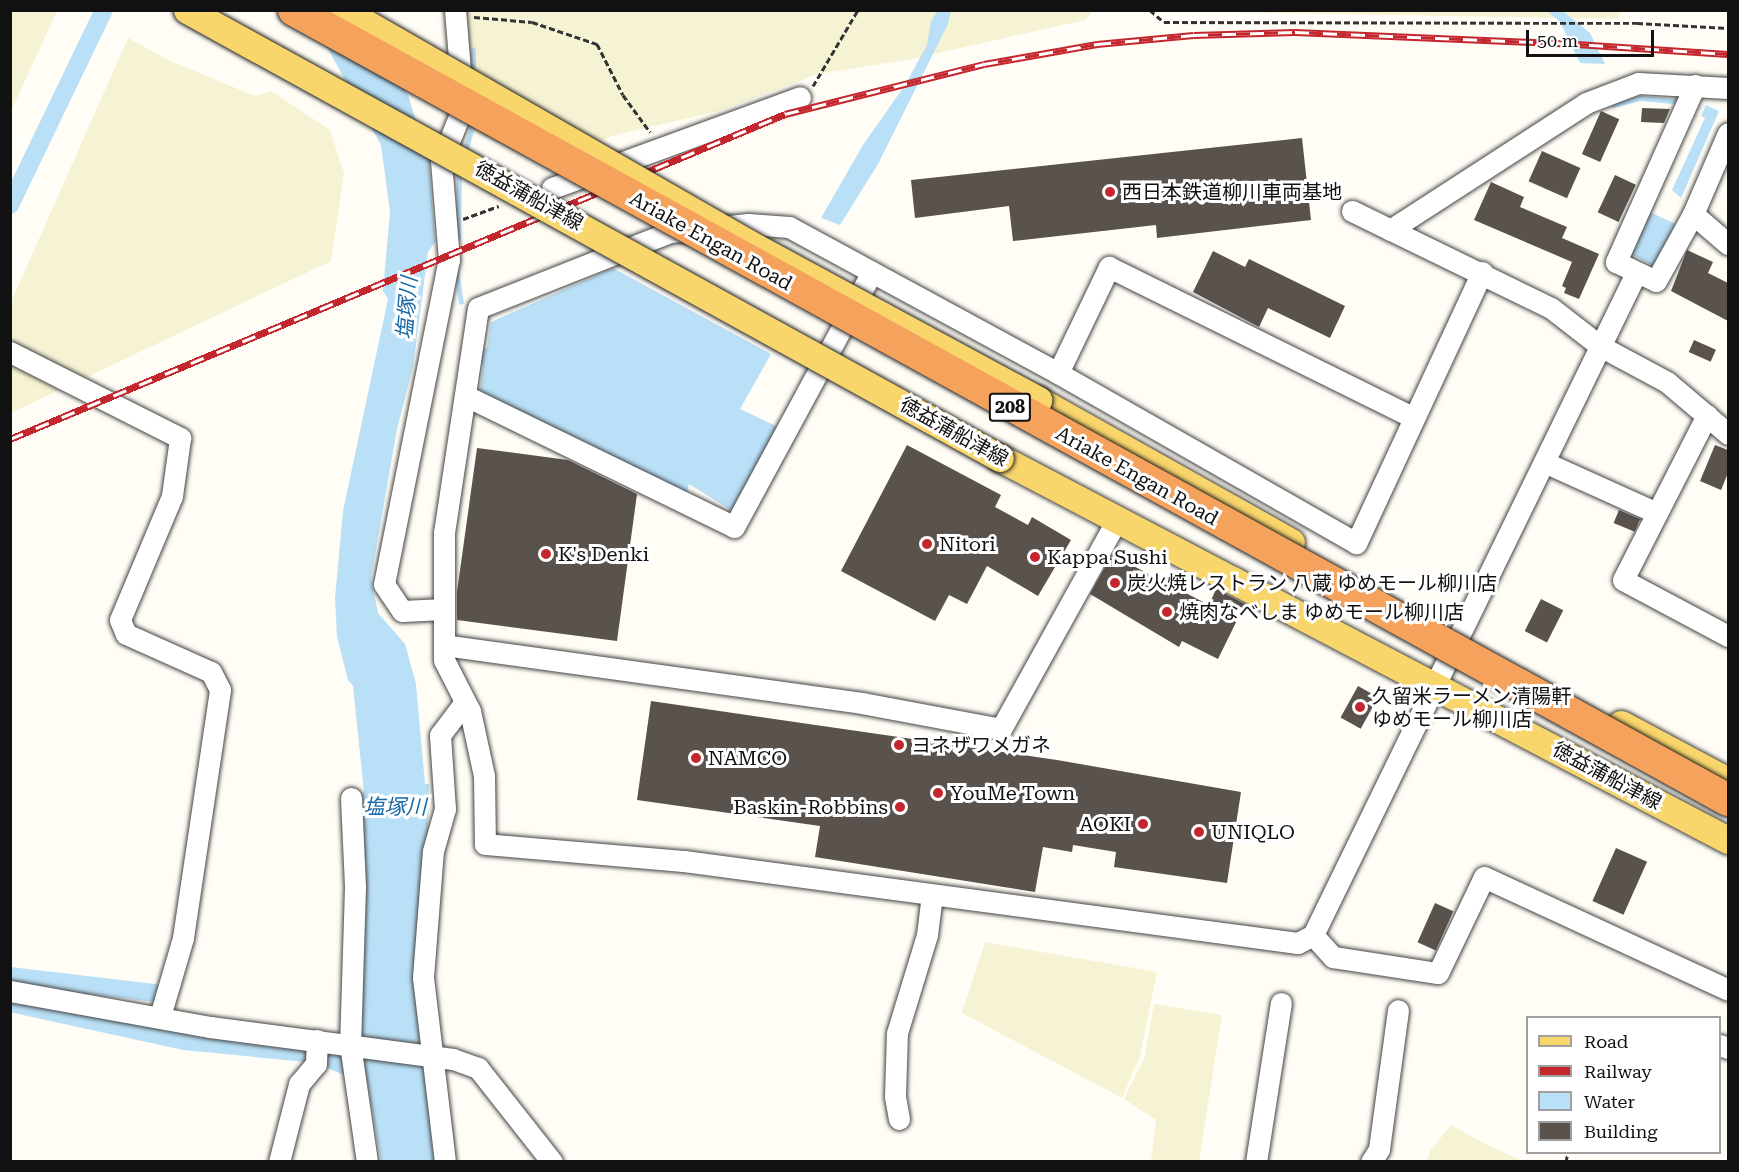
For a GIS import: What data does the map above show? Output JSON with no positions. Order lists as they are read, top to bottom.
{
  "streets": {
    "highway": ["Ariake Engan Road", "208"],
    "main road": ["徳益蒲船津線"]
  },
  "water": ["塩塚川"],
  "places": [
    "西日本鉄道柳川車両基地",
    "Nitori",
    "K's Denki",
    "Kappa Sushi",
    "炭火焼レストラン 八蔵 ゆめモール柳川店",
    "焼肉なべしま ゆめモール柳川店",
    "久留米ラーメン清陽軒 ゆめモール柳川店",
    "ヨネザワメガネ",
    "NAMCO",
    "YouMe Town",
    "Baskin-Robbins",
    "AOKI",
    "UNIQLO"
  ],
  "legend": [
    "Road",
    "Railway",
    "Water",
    "Building"
  ],
  "scale_bar": "50 m"
}
